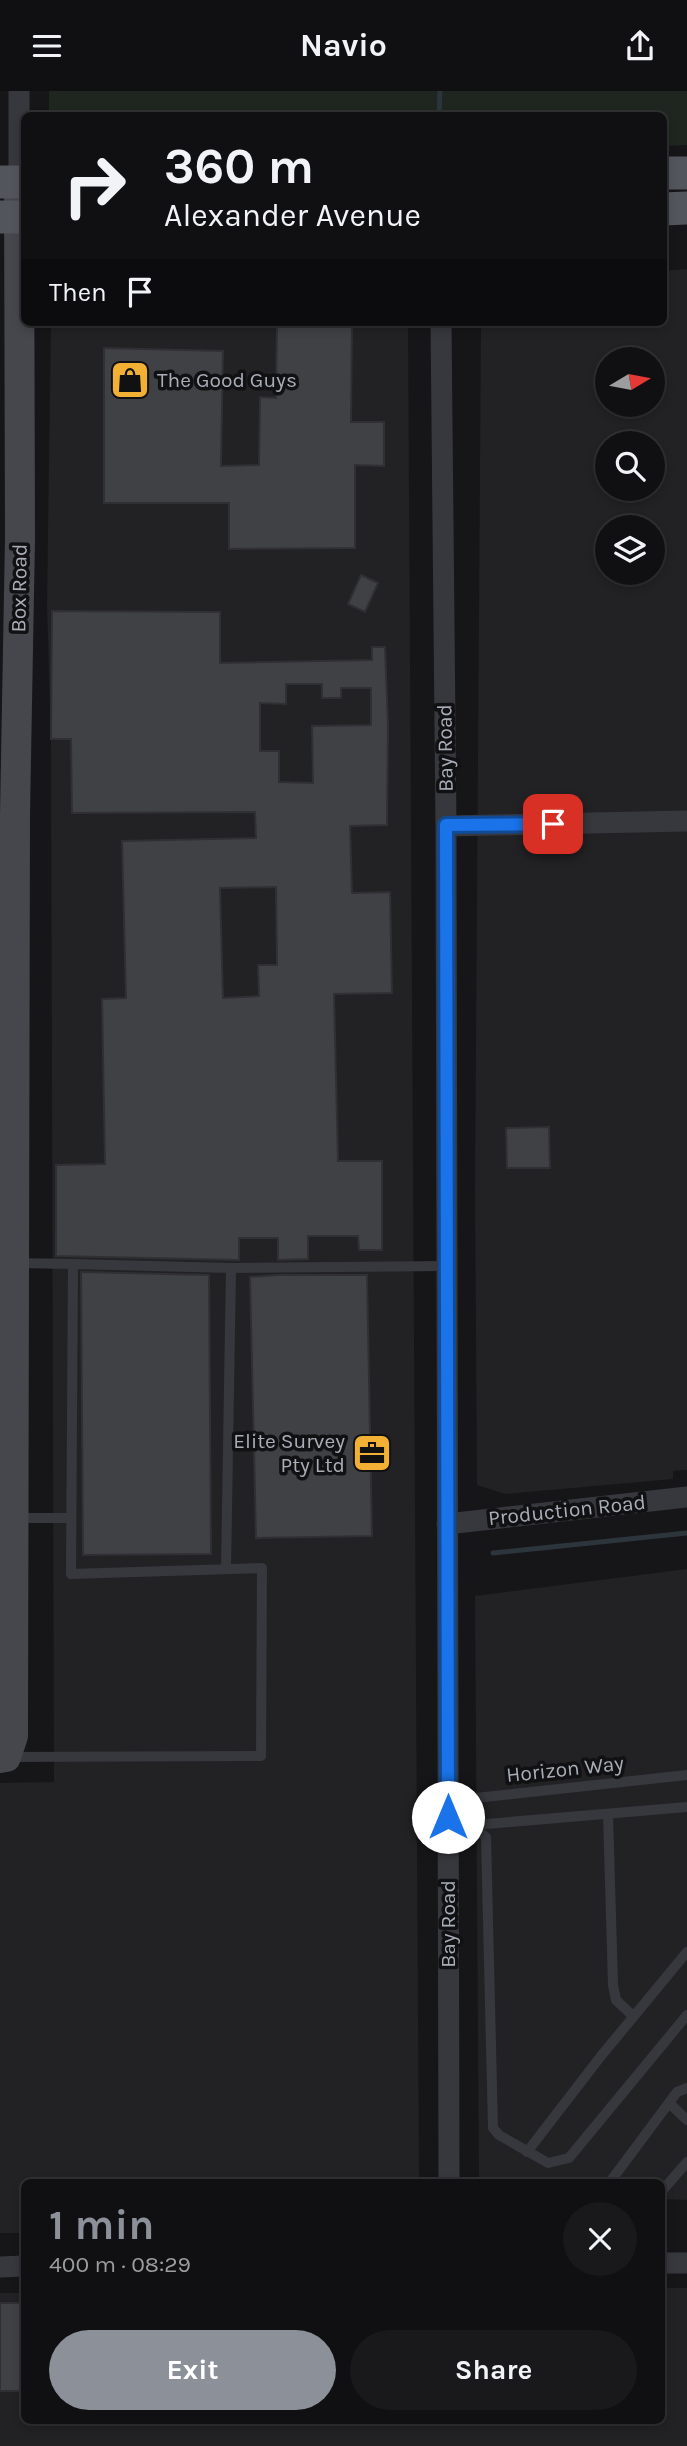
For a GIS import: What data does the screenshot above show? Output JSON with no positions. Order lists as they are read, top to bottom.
{
  "streets": {
    "street": ["Box Road", "Bay Road", "Production Road"],
    "lane": ["Horizon Way"]
  },
  "crossings": [
    ["Bay Road", "Production Road"],
    ["Bay Road", "Horizon Way"]
  ],
  "places": {
    "shop": ["The Good Guys"],
    "office": ["Elite Survey Pty Ltd"]
  },
  "north": "right",
  "page": {
    "header": "Navio",
    "turn": ["360 m", "Alexander Avenue"],
    "then": "Then",
    "heading": ["1 min", "400 m · 08:29"],
    "buttons": ["Exit", "Share"]
  }
}
